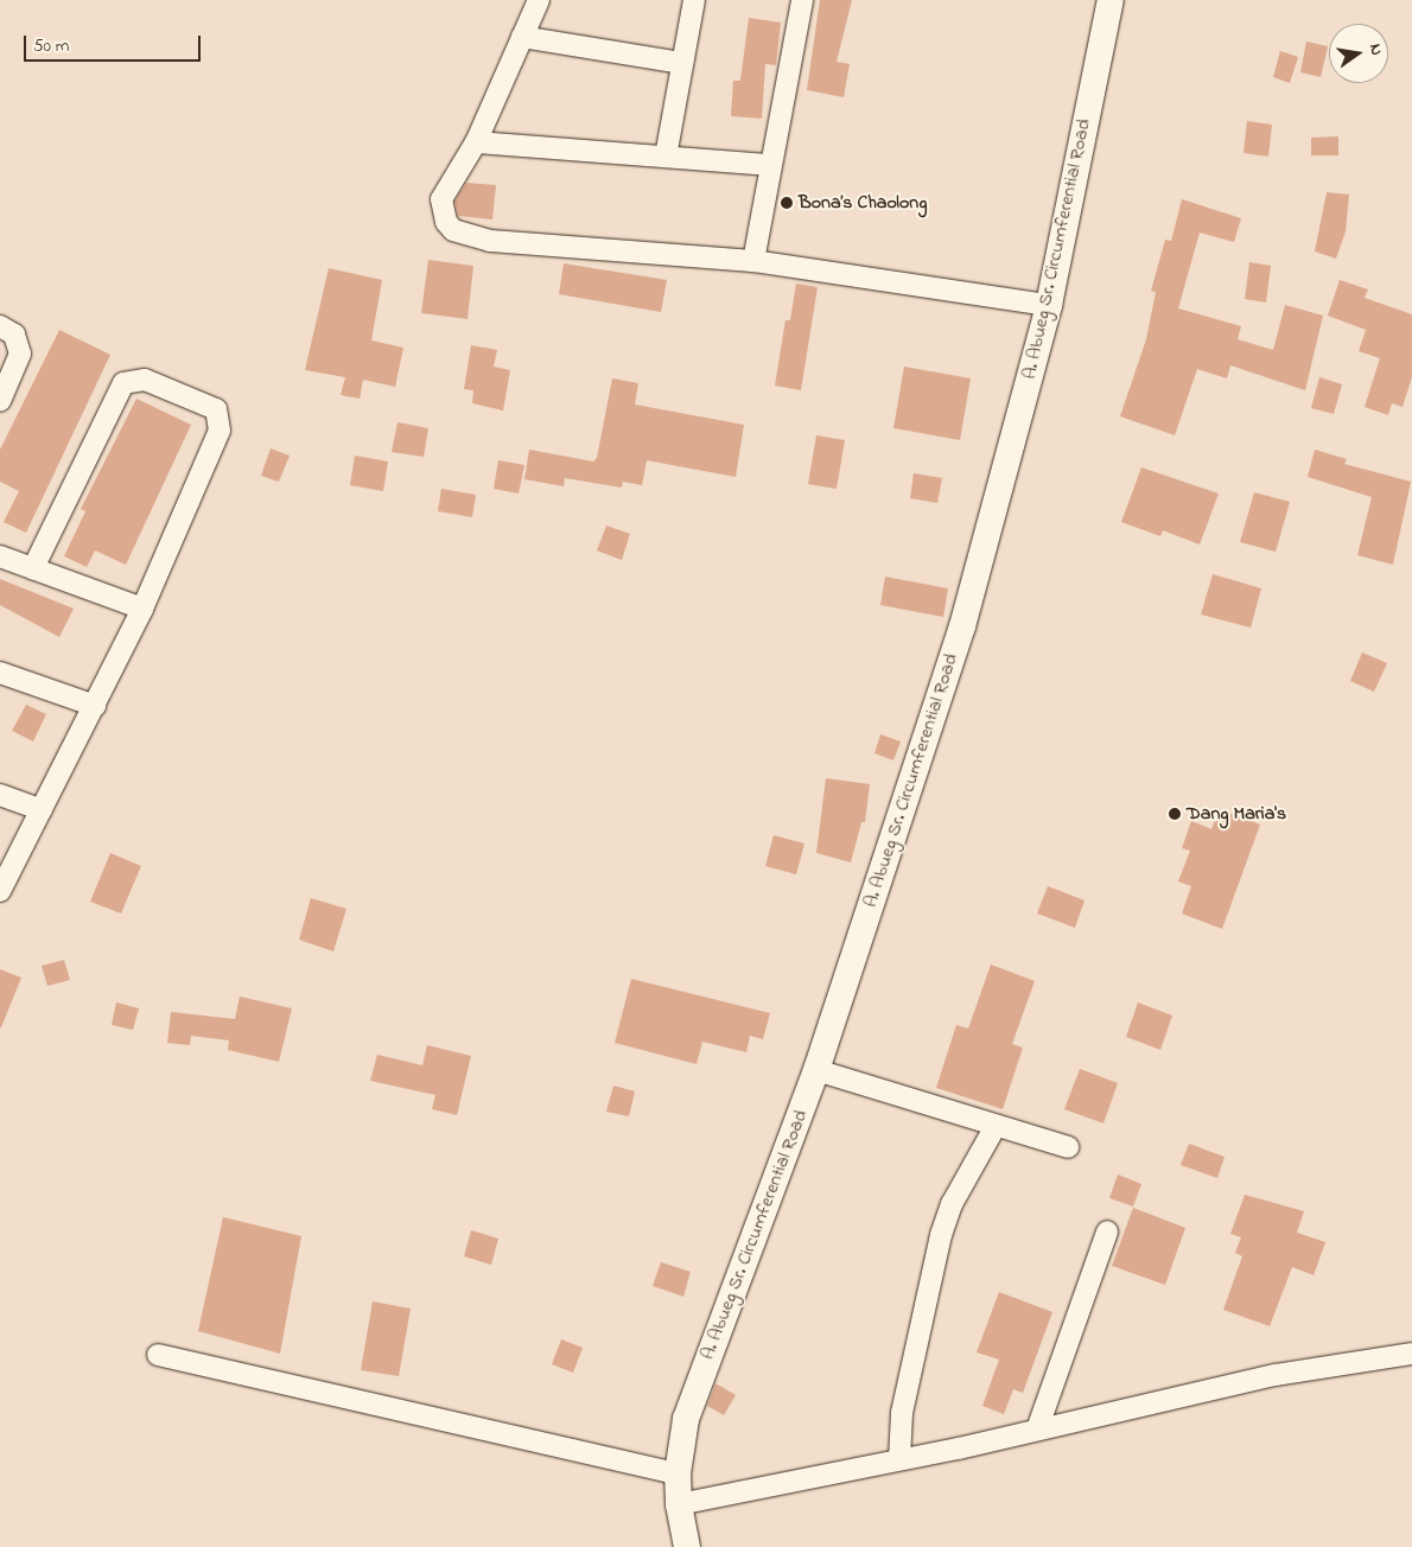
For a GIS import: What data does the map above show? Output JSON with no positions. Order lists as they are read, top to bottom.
{
  "streets": {
    "street": ["A. Abueg Sr. Circumferential Road"]
  },
  "places": ["Bona’s Chaolong", "Dang Maria's"],
  "scale_bar": "50 m",
  "north": "right"
}
